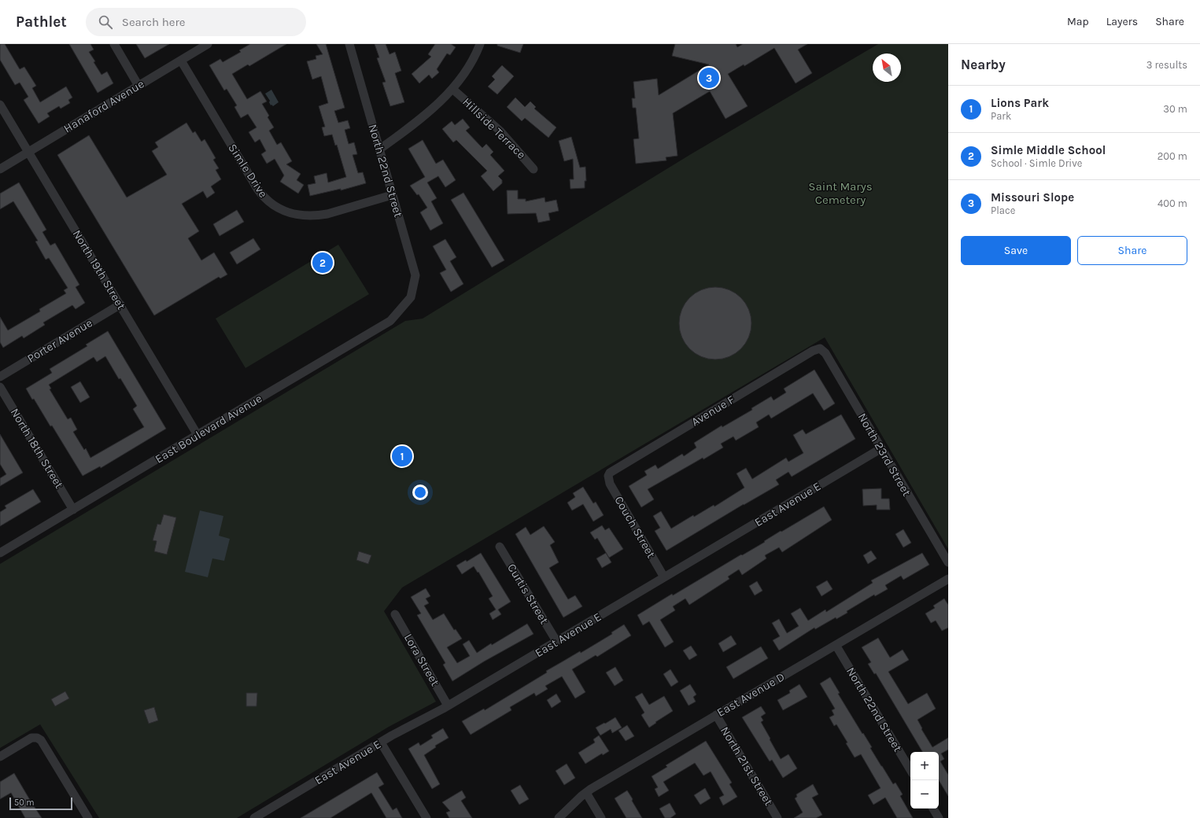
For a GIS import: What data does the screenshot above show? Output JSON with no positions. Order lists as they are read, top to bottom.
{
  "streets": {
    "street": [
      "Hanaford Avenue",
      "Hillside Terrace",
      "Simle Drive",
      "North 22nd Street",
      "North 19th Street",
      "Porter Avenue",
      "Avenue F",
      "East Boulevard Avenue",
      "North 18th Street",
      "North 23rd Street",
      "East Avenue E",
      "Couch Street",
      "Curtis Street",
      "Lora Street",
      "East Avenue D",
      "North 21st Street"
    ]
  },
  "crossings": [
    ["Hanaford Avenue", "Simle Drive"],
    ["Hanaford Avenue", "North 19th Street"],
    ["Simle Drive", "North 22nd Street"],
    ["North 22nd Street", "East Boulevard Avenue"],
    ["North 22nd Street", "East Avenue D"],
    ["North 19th Street", "Porter Avenue"],
    ["North 19th Street", "East Boulevard Avenue"],
    ["Avenue F", "North 23rd Street"],
    ["Avenue F", "Couch Street"],
    ["East Boulevard Avenue", "North 18th Street"],
    ["North 23rd Street", "East Avenue E"],
    ["East Avenue E", "Couch Street"],
    ["East Avenue E", "Curtis Street"],
    ["East Avenue E", "Lora Street"],
    ["East Avenue D", "North 21st Street"]
  ],
  "parks": ["Saint Marys Cemetery"],
  "scale_bar": "50 m",
  "north": "top left",
  "page": {
    "header": "Pathlet",
    "search": "Search here",
    "nav": ["Map", "Layers", "Share"],
    "heading": ["Nearby", "3 results"],
    "pins": ["3", "2", "1"],
    "list": [
      {
        "mark": "1",
        "name": "Lions Park",
        "note": "Park",
        "value": "30 m"
      },
      {
        "mark": "2",
        "name": "Simle Middle School",
        "note": "School · Simle Drive",
        "value": "200 m"
      },
      {
        "mark": "3",
        "name": "Missouri Slope",
        "note": "Place",
        "value": "400 m"
      }
    ],
    "buttons": ["Save", "Share"],
    "map_buttons": ["+", "−"],
    "scale": "50 m"
  }
}
